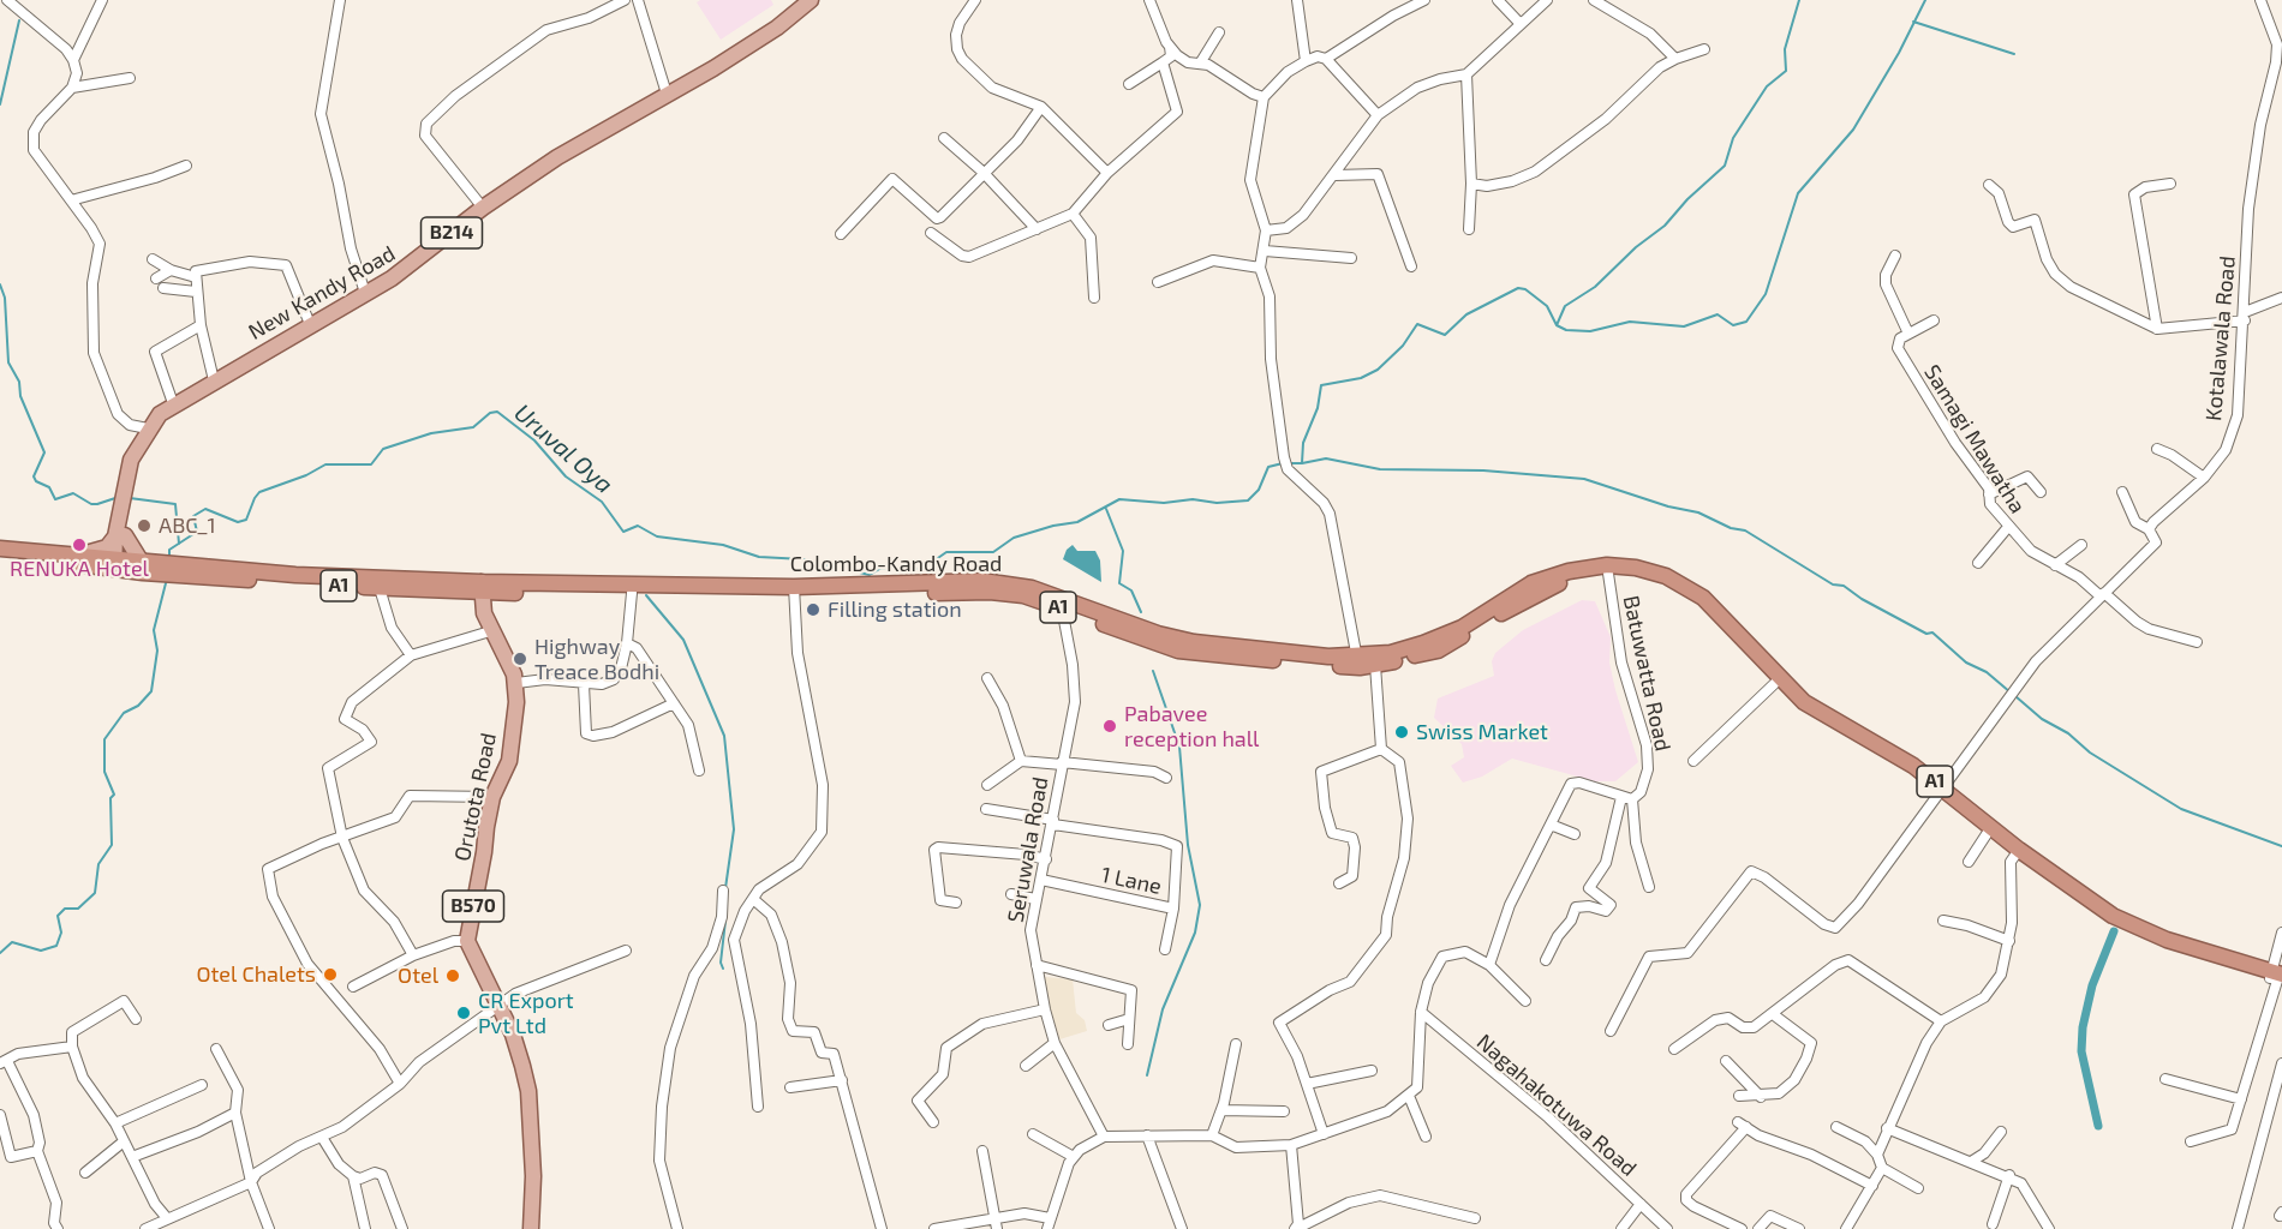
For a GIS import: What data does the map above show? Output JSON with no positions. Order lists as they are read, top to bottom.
{
  "streets": {
    "highway": ["Colombo-Kandy Road", "A1"],
    "main road": [
      "B214",
      "New Kandy Road",
      "Orutota Road",
      "B570"
    ],
    "street": [
      "Kotalawala Road",
      "Samagi Mawatha",
      "Batuwatta Road",
      "Seruwala Road",
      "1 Lane",
      "Nagahakotuwa Road"
    ]
  },
  "crossings": [
    ["New Kandy Road", "Colombo-Kandy Road"],
    ["Colombo-Kandy Road", "Batuwatta Road"],
    ["Colombo-Kandy Road", "Seruwala Road"],
    ["Orutota Road", "B570"],
    ["Seruwala Road", "1 Lane"]
  ],
  "water": ["Uruval Oya"],
  "places": [
    "ABC_1",
    "RENUKA Hotel",
    "Filling station",
    "Highway Treace Bodhi",
    "Pabavee reception hall",
    "Swiss Market",
    "Otel Chalets",
    "Otel",
    "CR Export Pvt Ltd"
  ]
}
